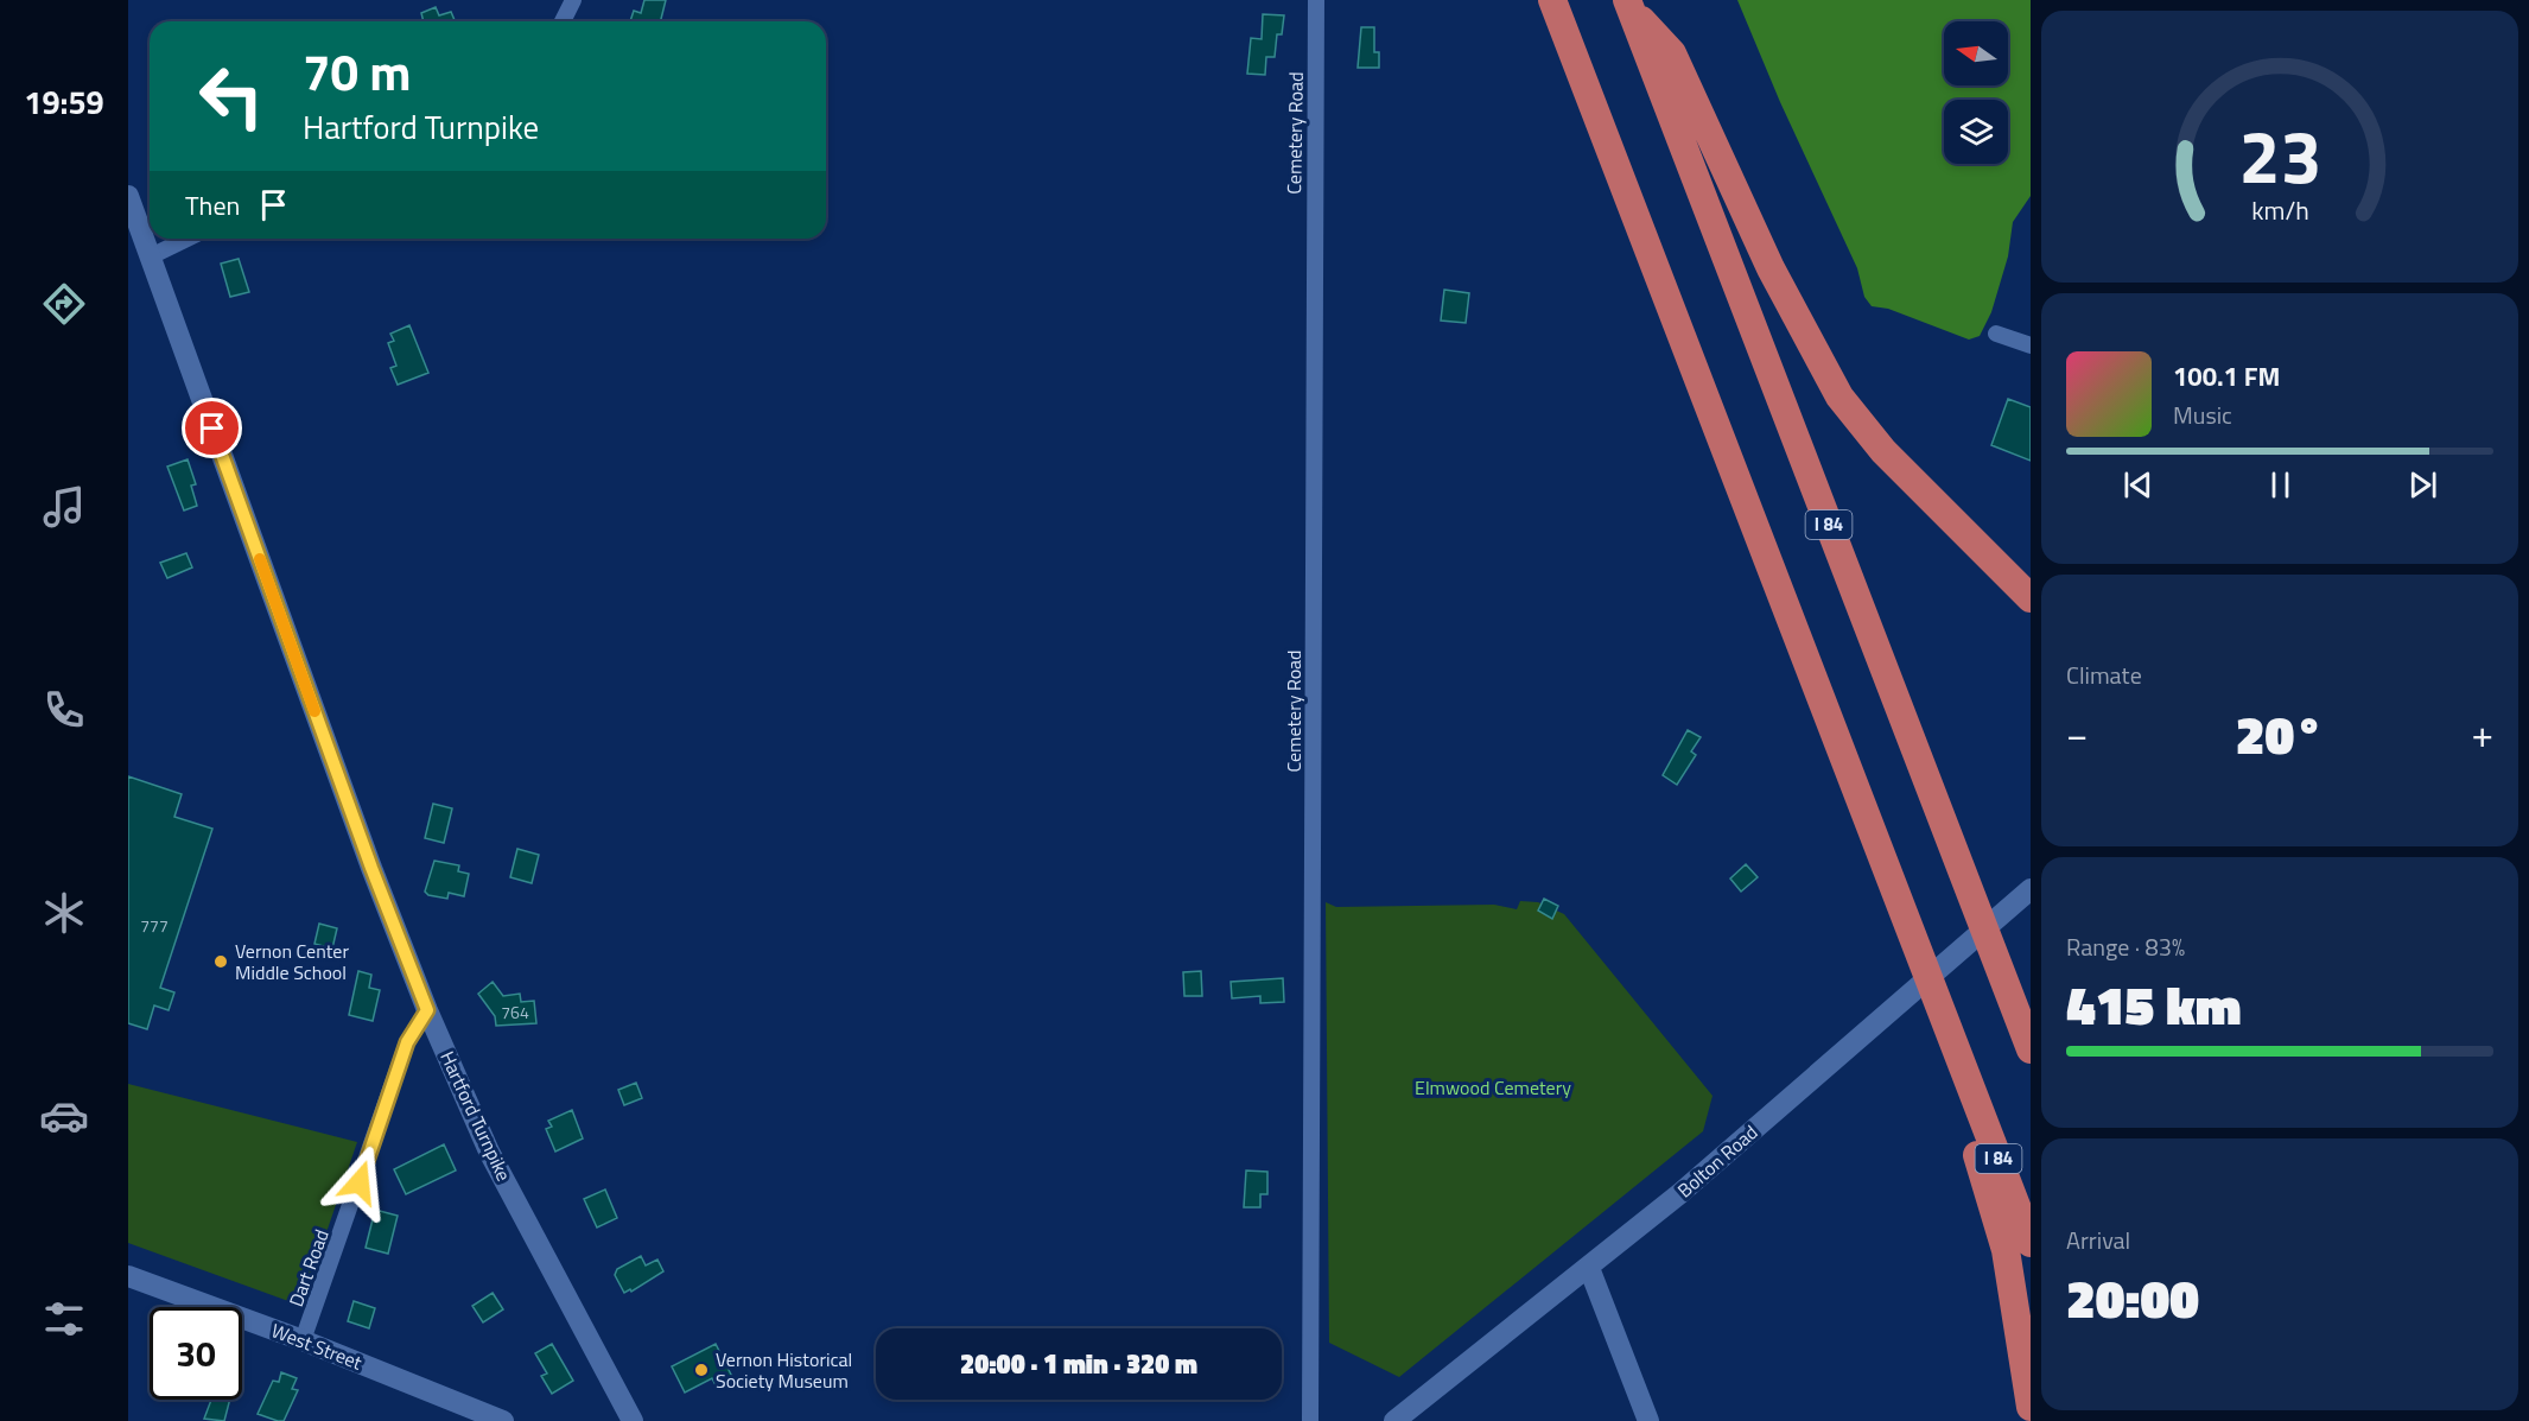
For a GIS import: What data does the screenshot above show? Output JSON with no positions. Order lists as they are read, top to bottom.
{
  "streets": {
    "highway": ["I 84"],
    "main road": ["Hartford Turnpike", "Bolton Road", "West Street"],
    "street": ["Cemetery Road", "Dart Road"]
  },
  "crossings": [
    ["Hartford Turnpike", "Dart Road"],
    ["Dart Road", "West Street"]
  ],
  "parks": ["Elmwood Cemetery"],
  "places": ["Vernon Center Middle School", "Vernon Historical Society Museum"],
  "house_numbers": ["777", "764"],
  "north": "left",
  "page": {
    "tabs": "19:59",
    "turn": ["70 m", "Hartford Turnpike"],
    "then": "Then",
    "song": ["100.1 FM", "Music"],
    "tile": [
      "Climate",
      ["Range · 83%", "415 km"],
      ["Arrival", "20:00"]
    ],
    "heat": ["−", "20°", "+"],
    "limit": "30",
    "trip": "20:00 · 1 min · 320 m",
    "gauge": ["23", "km/h"]
  }
}
